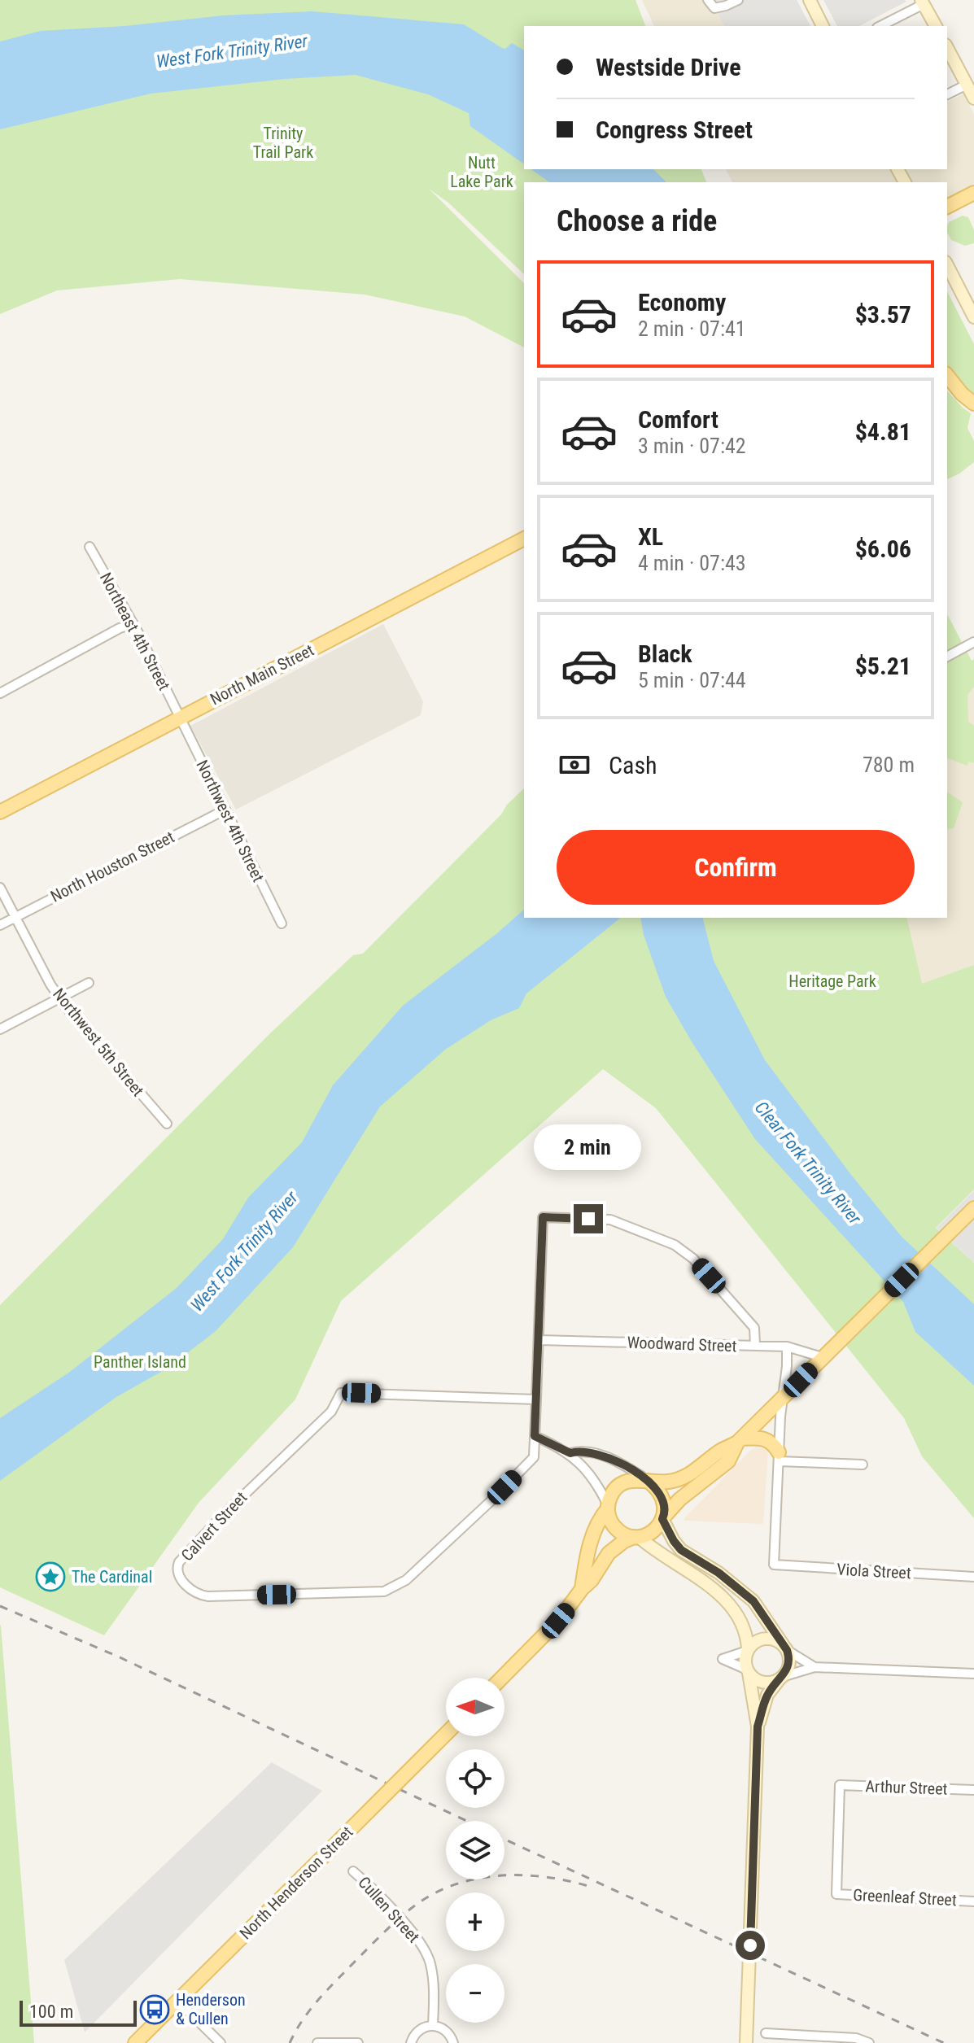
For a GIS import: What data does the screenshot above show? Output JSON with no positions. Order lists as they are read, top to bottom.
{
  "streets": {
    "main road": ["North Main Street", "North Henderson Street"],
    "street": [
      "Northeast 4th Street",
      "Northwest 4th Street",
      "North Houston Street",
      "Northwest 5th Street",
      "Woodward Street",
      "Calvert Street",
      "Viola Street",
      "Arthur Street",
      "Greenleaf Street",
      "Cullen Street"
    ]
  },
  "crossings": [
    ["Northeast 4th Street", "North Main Street"],
    ["Northeast 4th Street", "Northwest 4th Street"],
    ["North Main Street", "Northwest 4th Street"],
    ["Northwest 4th Street", "North Houston Street"],
    ["North Houston Street", "Northwest 5th Street"],
    ["Woodward Street", "Calvert Street"],
    ["Arthur Street", "Greenleaf Street"]
  ],
  "water": ["West Fork Trinity River", "Clear Fork Trinity River"],
  "parks": [
    "Trinity Trail Park",
    "Nutt Lake Park",
    "Heritage Park",
    "Panther Island"
  ],
  "places": {
    "place": ["The Cardinal"],
    "bus stop": ["Henderson & Cullen"]
  },
  "scale_bar": "100 m",
  "north": "left",
  "page": {
    "banner": ["Westside Drive", "Congress Street"],
    "heading": "Choose a ride",
    "list": [
      {
        "name": "Economy",
        "note": "2 min · 07:41",
        "value": "$3.57"
      },
      {
        "name": "Comfort",
        "note": "3 min · 07:42",
        "value": "$4.81"
      },
      {
        "name": "XL",
        "note": "4 min · 07:43",
        "value": "$6.06"
      },
      {
        "name": "Black",
        "note": "5 min · 07:44",
        "value": "$5.21"
      }
    ],
    "pay": ["Cash", "780 m"],
    "buttons": "Confirm",
    "bubble": "2 min",
    "map_buttons": ["+", "−"],
    "scale": "100 m"
  }
}
